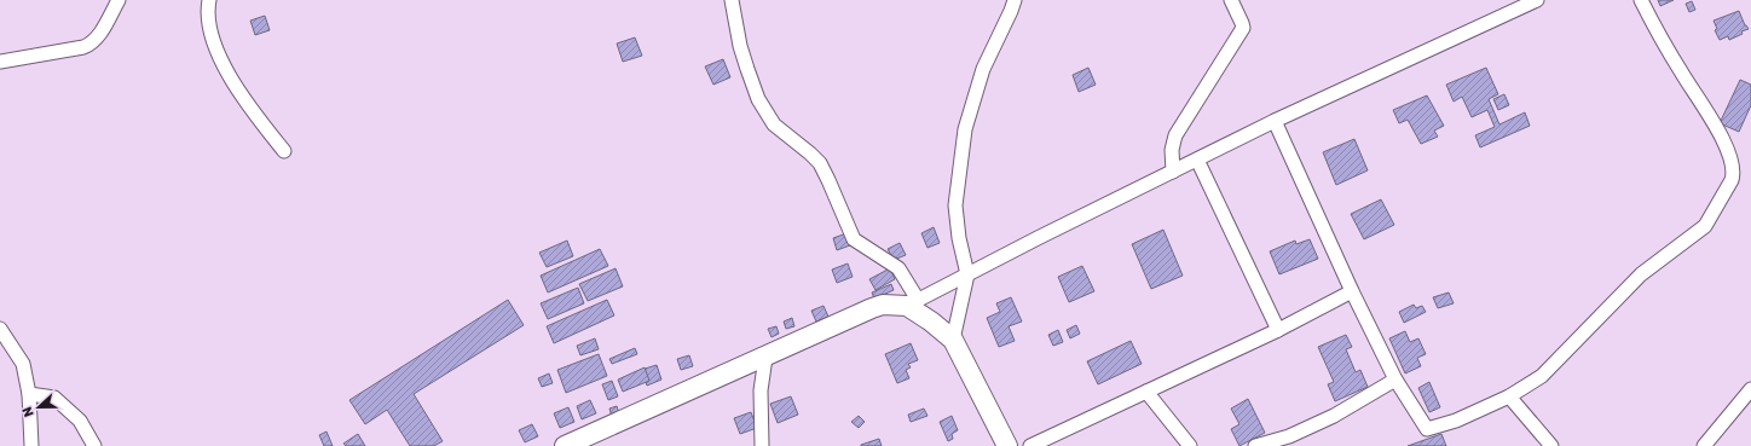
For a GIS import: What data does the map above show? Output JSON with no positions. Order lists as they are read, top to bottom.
{
  "north": "left"
}
